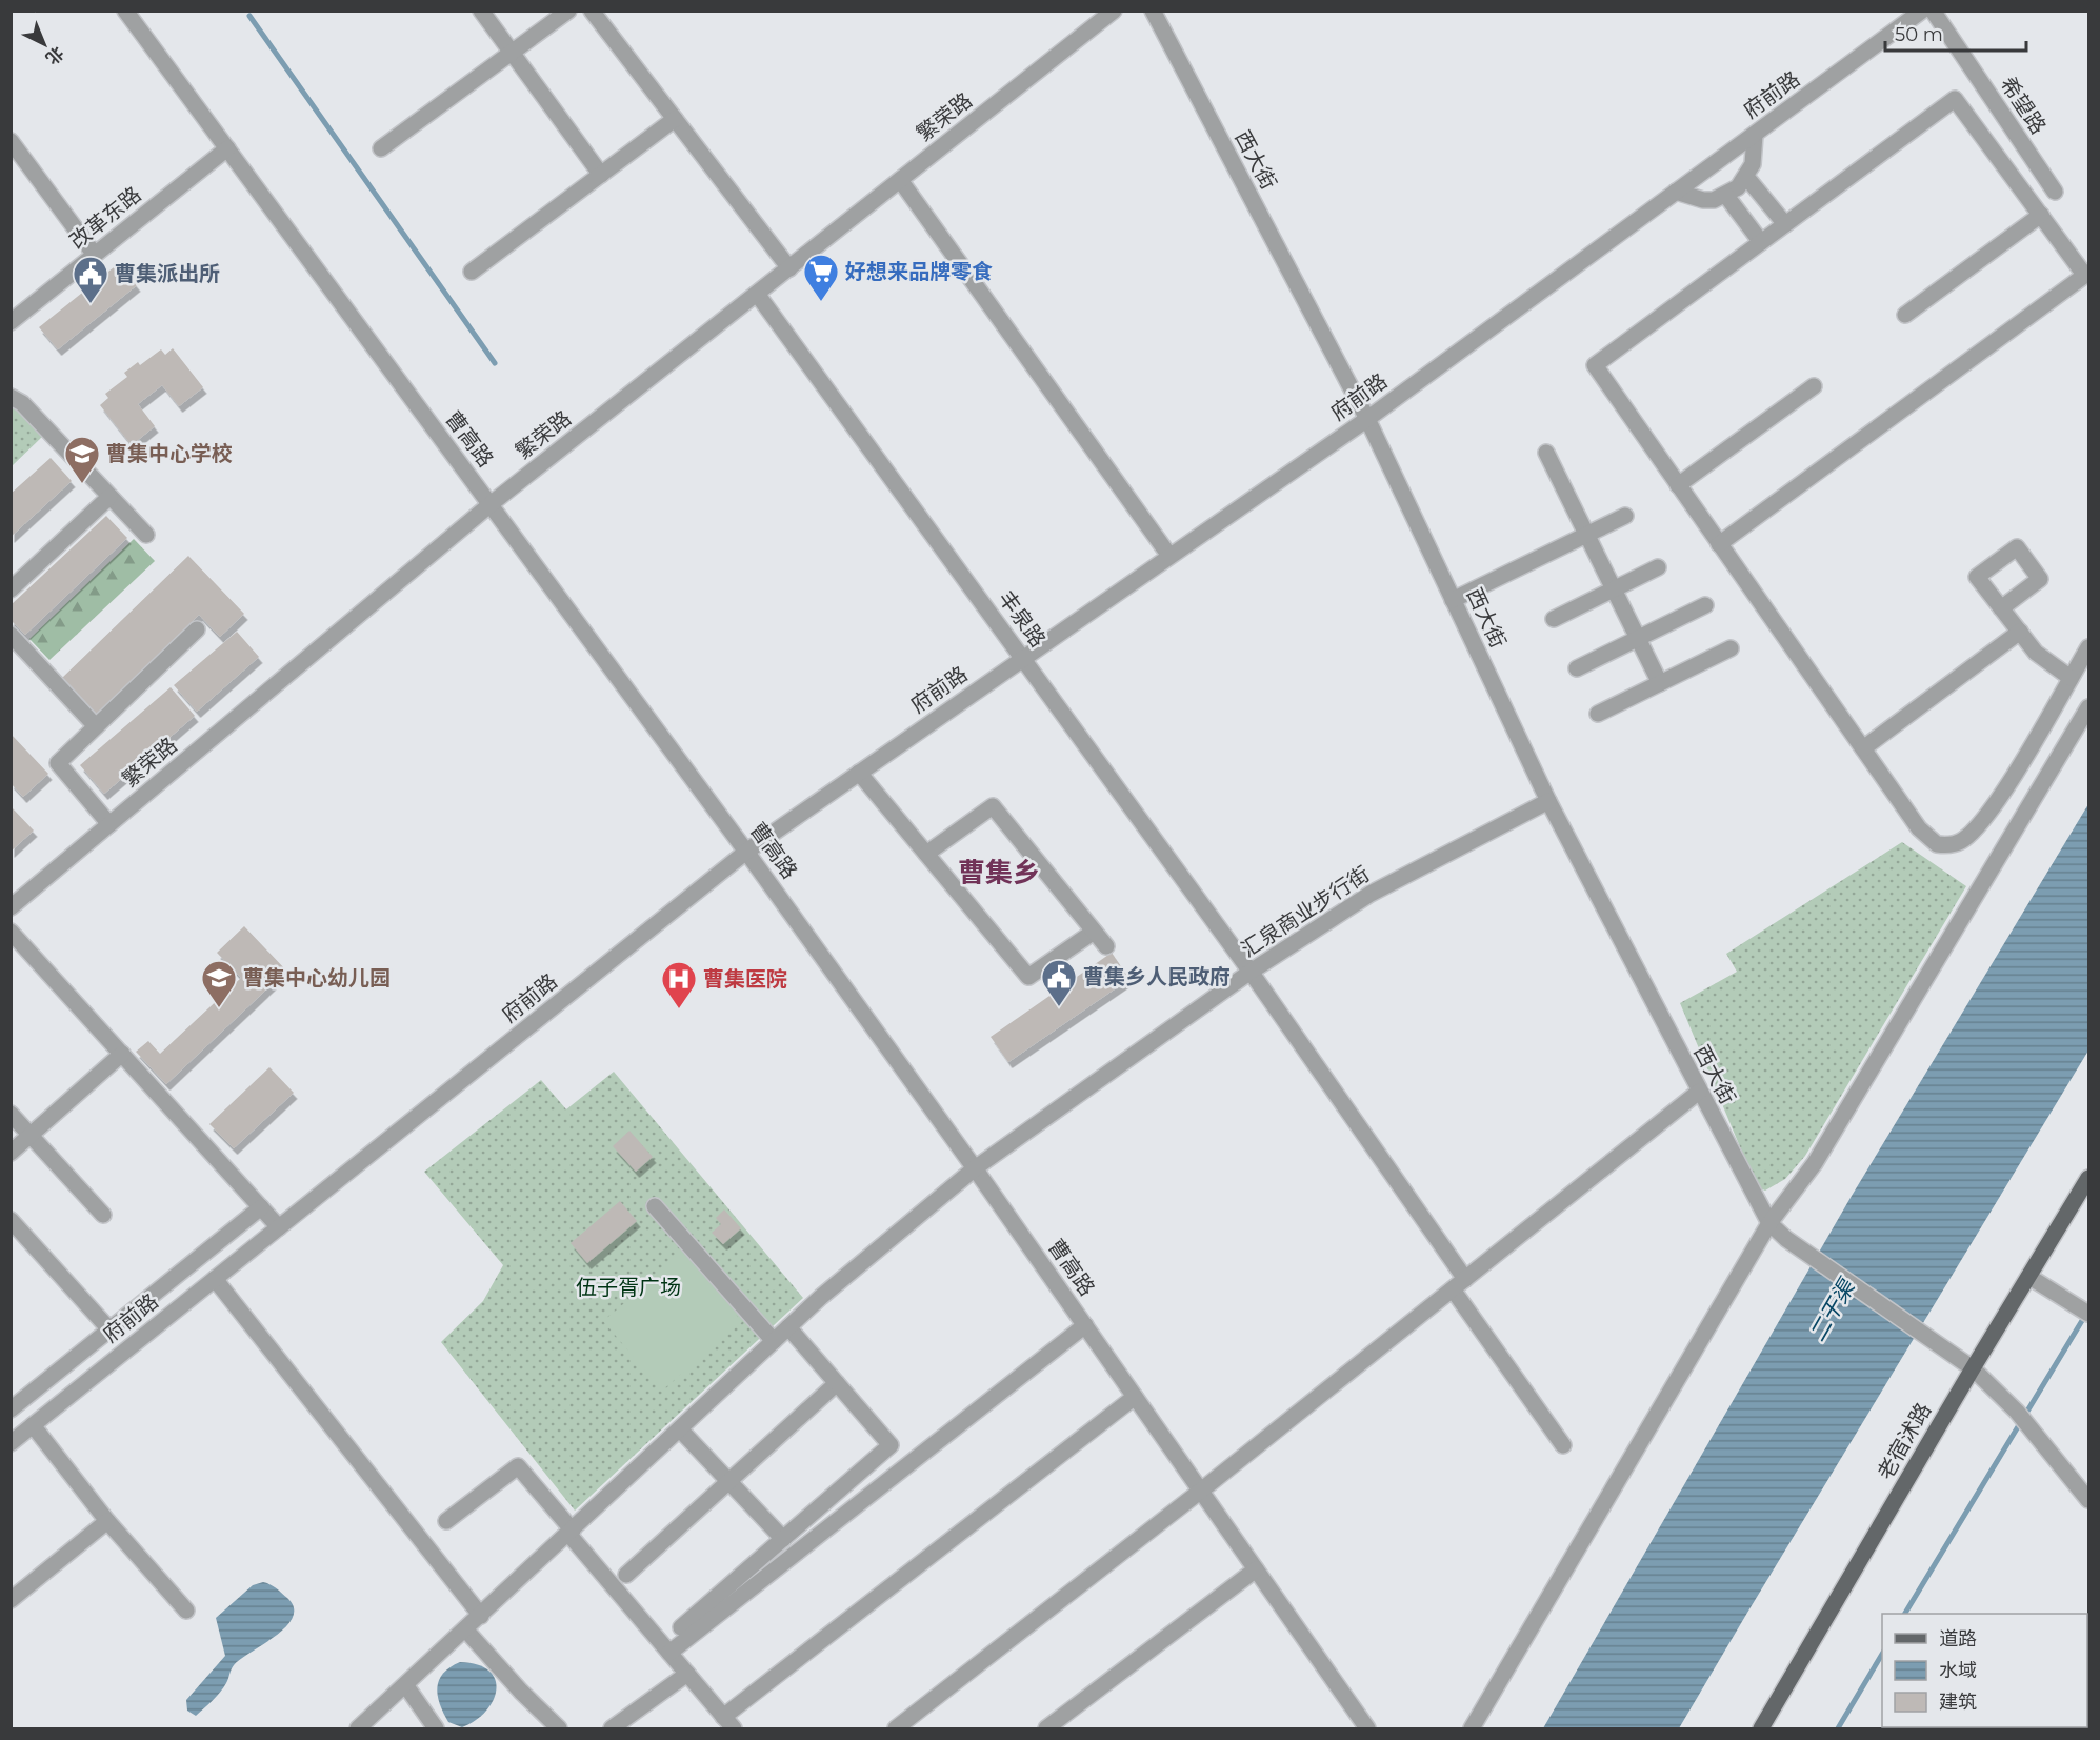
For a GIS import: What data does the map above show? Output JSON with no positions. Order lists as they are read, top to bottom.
{
  "streets": {
    "main road": ["老宿沭路"],
    "street": [
      "府前路",
      "希望路",
      "繁荣路",
      "西大街",
      "改革东路",
      "曹高路",
      "丰泉路",
      "汇泉商业步行街"
    ]
  },
  "crossings": [
    ["府前路", "西大街"],
    ["府前路", "曹高路"],
    ["府前路", "丰泉路"],
    ["繁荣路", "曹高路"],
    ["繁荣路", "丰泉路"],
    ["西大街", "汇泉商业步行街"],
    ["西大街", "老宿沭路"],
    ["改革东路", "曹高路"],
    ["曹高路", "汇泉商业步行街"],
    ["丰泉路", "汇泉商业步行街"]
  ],
  "districts": ["曹集乡"],
  "water": ["二干渠"],
  "parks": ["伍子胥广场"],
  "places": {
    "supermarket": ["好想来品牌零食"],
    "public building": ["曹集派出所", "曹集乡人民政府"],
    "school or university": ["曹集中心学校", "曹集中心幼儿园"],
    "hospital": ["曹集医院"]
  },
  "legend": ["道路", "水域", "建筑"],
  "scale_bar": "50 m",
  "north": "bottom right"
}
